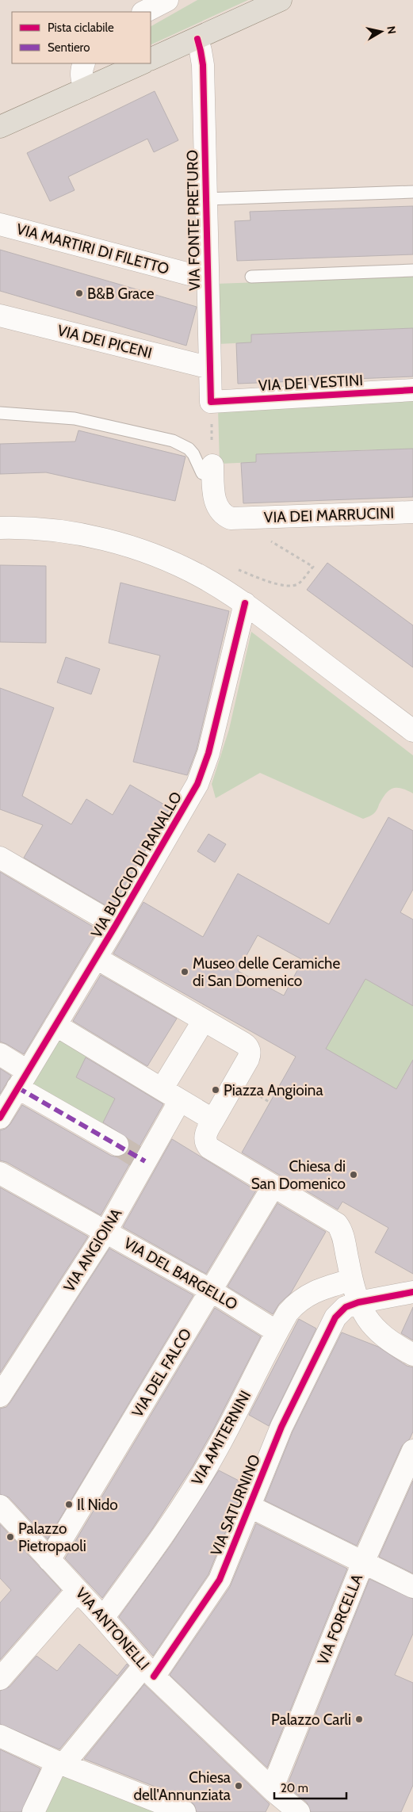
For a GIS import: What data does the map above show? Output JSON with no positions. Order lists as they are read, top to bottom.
{
  "streets": {
    "street": [
      "VIA FONTE PRETURO",
      "VIA MARTIRI DI FILETTO",
      "VIA DEI PICENI",
      "VIA DEI VESTINI",
      "VIA DEI MARRUCINI",
      "VIA BUCCIO DI RANALLO",
      "VIA ANGIOINA",
      "VIA DEL BARGELLO",
      "VIA DEL FALCO",
      "VIA AMITERNINI",
      "VIA SATURNINO",
      "VIA FORCELLA",
      "VIA ANTONELLI"
    ]
  },
  "crossings": [
    ["VIA FONTE PRETURO", "VIA MARTIRI DI FILETTO"],
    ["VIA FONTE PRETURO", "VIA DEI PICENI"],
    ["VIA FONTE PRETURO", "VIA DEI VESTINI"],
    ["VIA ANGIOINA", "VIA DEL BARGELLO"],
    ["VIA DEL BARGELLO", "VIA DEL FALCO"],
    ["VIA DEL BARGELLO", "VIA AMITERNINI"],
    ["VIA DEL FALCO", "VIA ANTONELLI"],
    ["VIA AMITERNINI", "VIA ANTONELLI"],
    ["VIA SATURNINO", "VIA ANTONELLI"],
    ["VIA FORCELLA", "VIA ANTONELLI"]
  ],
  "places": [
    "B&B Grace",
    "Museo delle Ceramiche di San Domenico",
    "Piazza Angioina",
    "Chiesa di San Domenico",
    "Il Nido",
    "Palazzo Pietropaoli",
    "Palazzo Carli",
    "Chiesa dell'Annunziata"
  ],
  "legend": ["Pista ciclabile", "Sentiero"],
  "scale_bar": "20 m",
  "north": "right"
}
